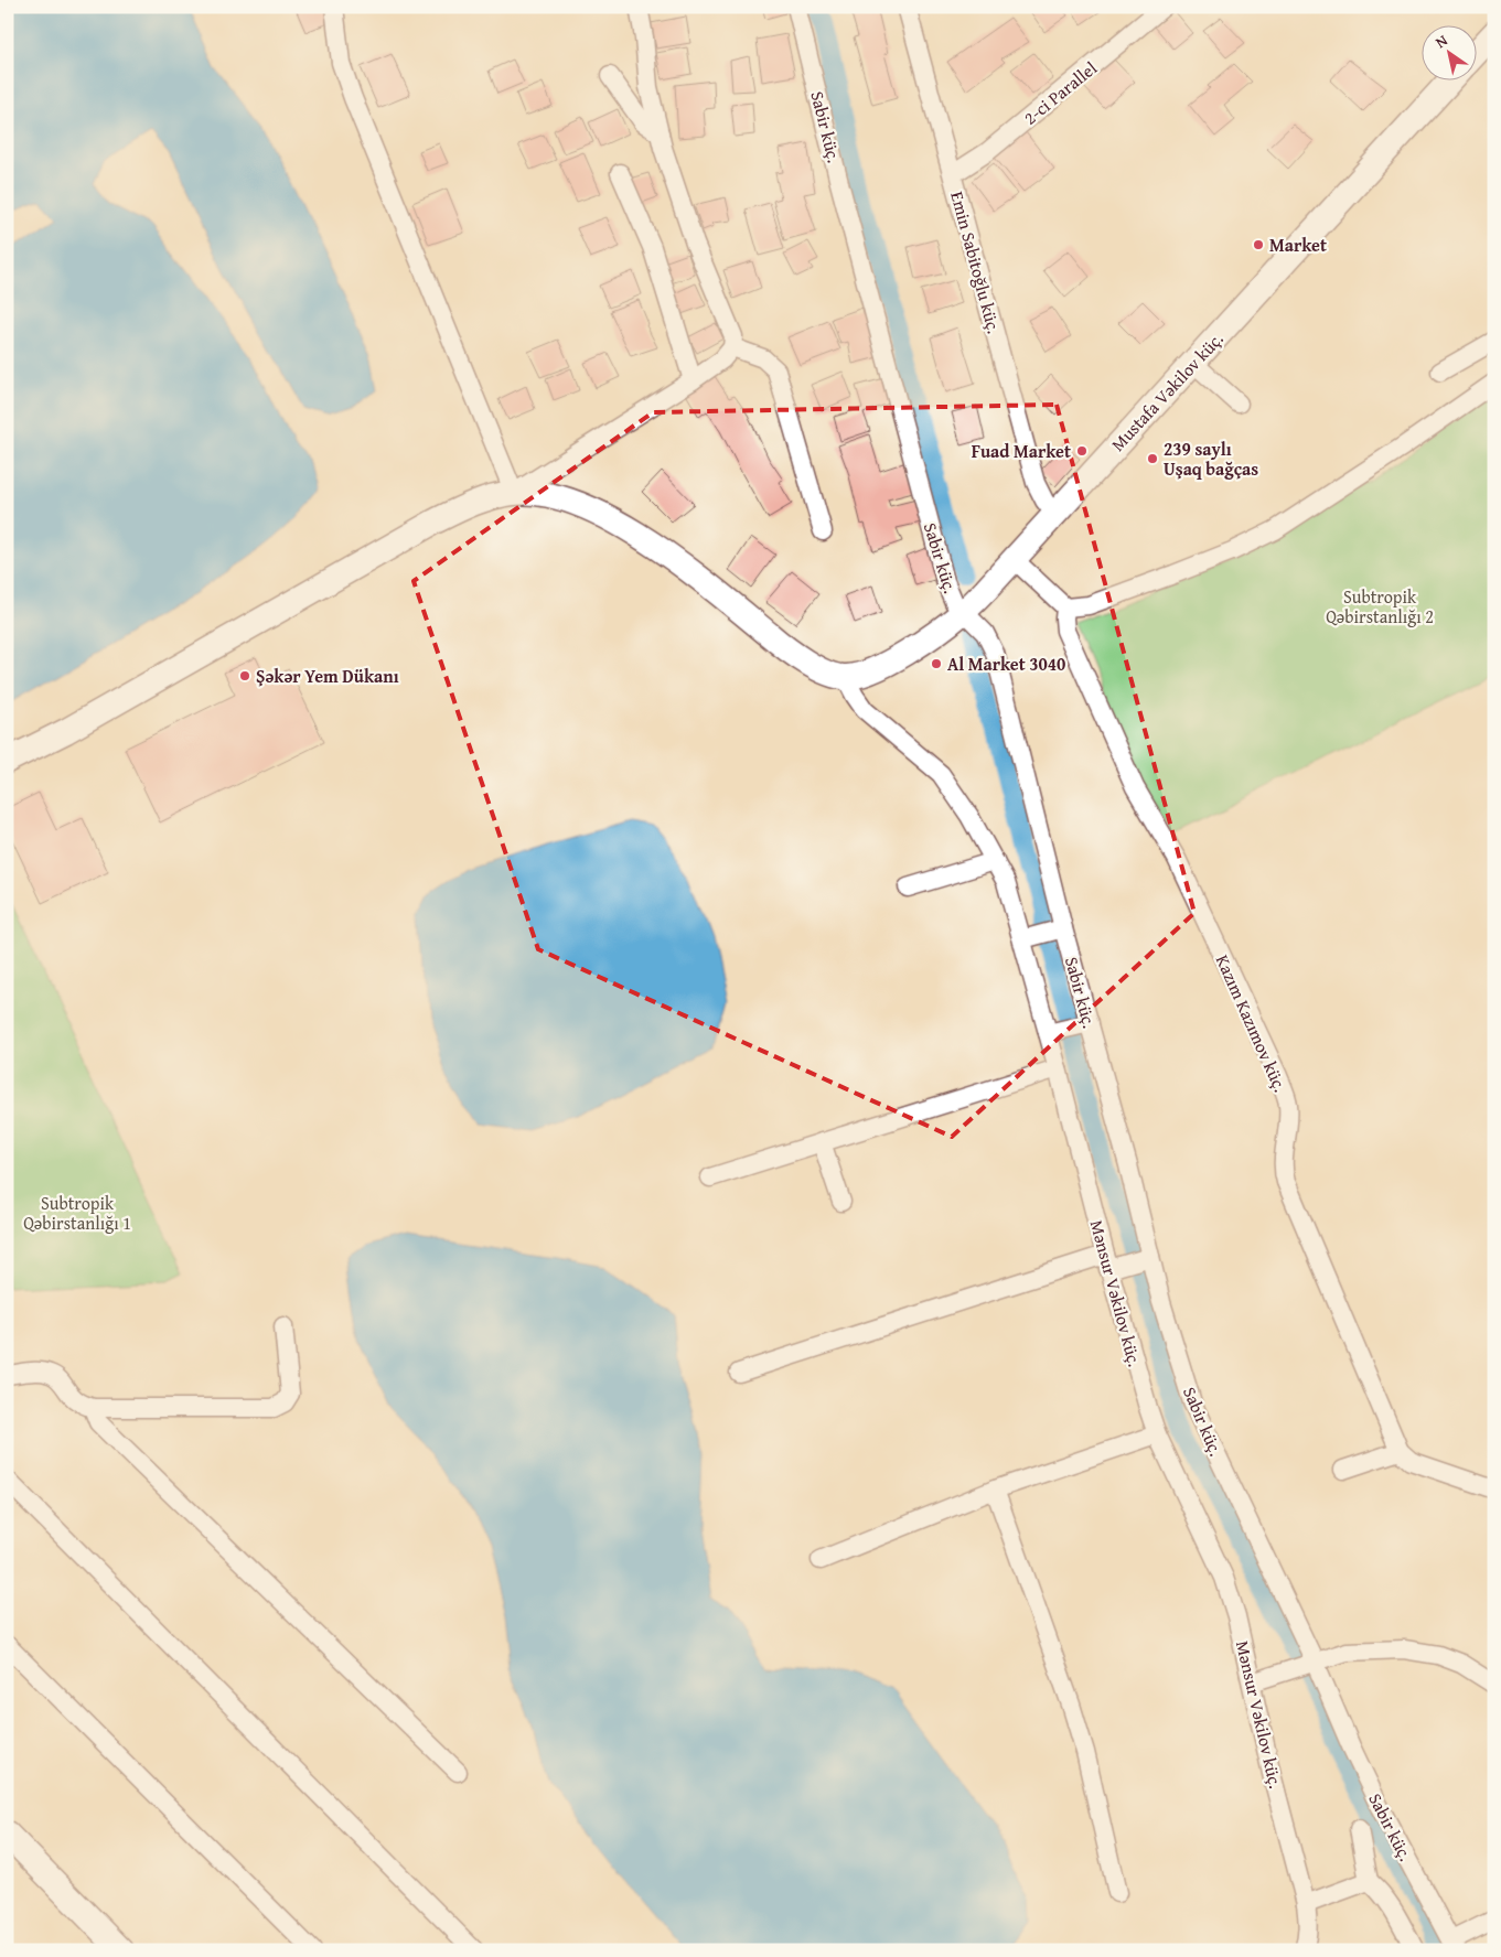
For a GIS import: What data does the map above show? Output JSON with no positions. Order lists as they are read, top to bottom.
{
  "streets": {
    "street": [
      "2-ci Parallel",
      "Sabir küç.",
      "Emin Sabitoğlu küç.",
      "Mustafa Vəkilov küç.",
      "Kazım Kazımov küç.",
      "Mənsur Vəkilov küç."
    ]
  },
  "crossings": [
    ["2-ci Parallel", "Emin Sabitoğlu küç."],
    ["Sabir küç.", "Mustafa Vəkilov küç."],
    ["Emin Sabitoğlu küç.", "Mustafa Vəkilov küç."],
    ["Mustafa Vəkilov küç.", "Mənsur Vəkilov küç."]
  ],
  "parks": ["Subtropik Qəbirstanlığı 2", "Subtropik Qəbirstanlığı 1"],
  "places": [
    "Market",
    "Fuad Market",
    "239 saylı Uşaq bağças",
    "Al Market 3040",
    "Şəkər Yem Dükanı"
  ],
  "north": "top left"
}
